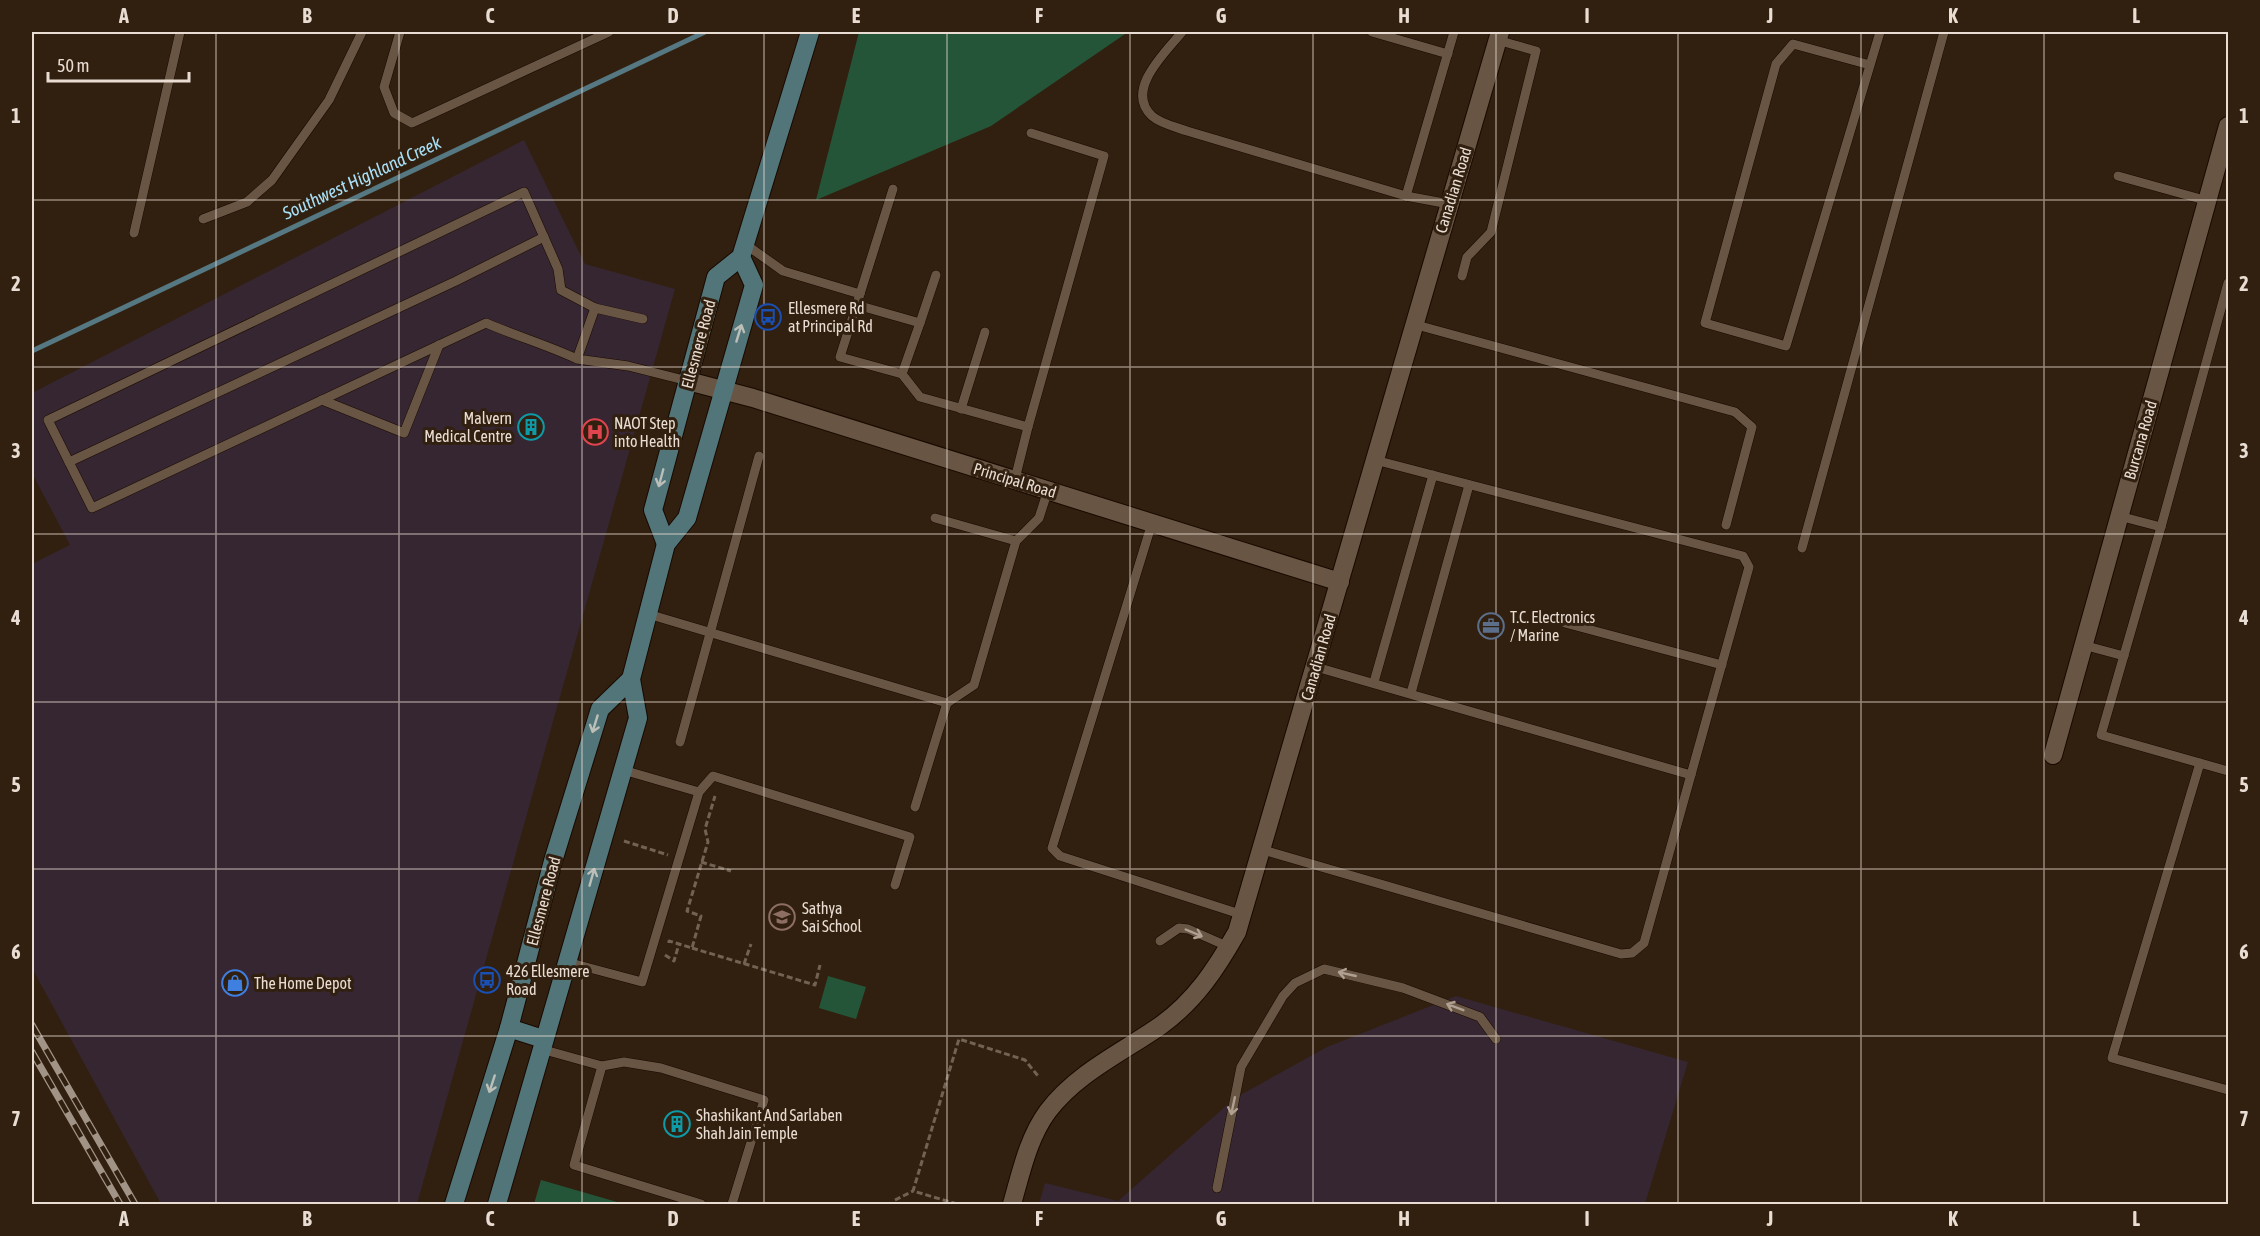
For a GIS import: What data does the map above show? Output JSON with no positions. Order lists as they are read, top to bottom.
{
  "streets": {
    "main road": ["Ellesmere Road"],
    "street": ["Canadian Road", "Burcana Road", "Principal Road"]
  },
  "crossings": [
    ["Canadian Road", "Principal Road"],
    ["Ellesmere Road", "Principal Road"]
  ],
  "water": ["Southwest Highland Creek"],
  "places": {
    "bus stop": ["Ellesmere Rd at Principal Rd", "426 Ellesmere Road"],
    "building": ["Malvern Medical Centre", "Shashikant And Sarlaben Shah Jain Temple"],
    "hospital": ["NAOT Step into Health"],
    "office": ["T.C. Electronics / Marine"],
    "school or university": ["Sathya Sai School"],
    "shop": ["The Home Depot"]
  },
  "scale_bar": "50 m",
  "grid": {
    "columns": [
      "A",
      "B",
      "C",
      "D",
      "E",
      "F",
      "G",
      "H",
      "I",
      "J",
      "K",
      "L"
    ],
    "rows": [
      "1",
      "2",
      "3",
      "4",
      "5",
      "6",
      "7"
    ]
  }
}
